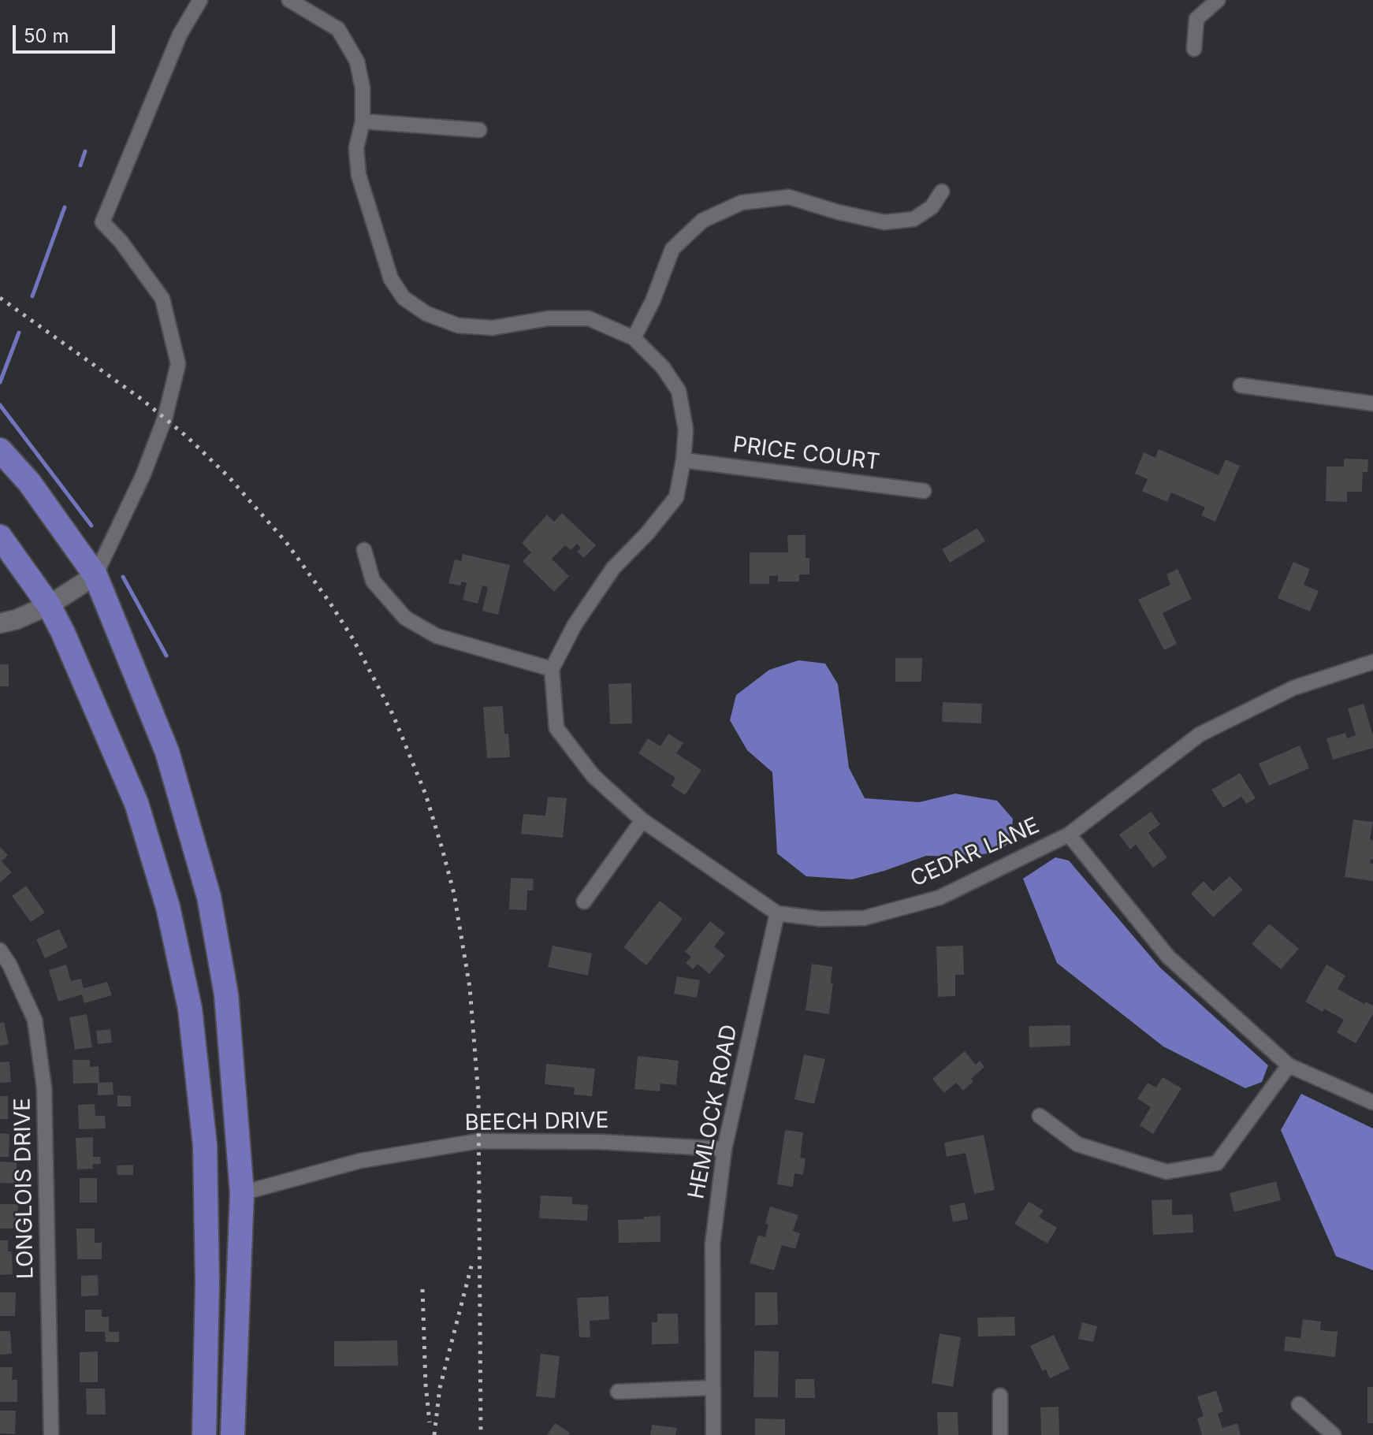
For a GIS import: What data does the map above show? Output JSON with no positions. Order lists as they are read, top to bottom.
{
  "streets": {
    "street": [
      "PRICE COURT",
      "CEDAR LANE",
      "HEMLOCK ROAD",
      "BEECH DRIVE",
      "LONGLOIS DRIVE"
    ]
  },
  "crossings": [
    ["CEDAR LANE", "HEMLOCK ROAD"],
    ["HEMLOCK ROAD", "BEECH DRIVE"]
  ],
  "scale_bar": "50 m"
}
